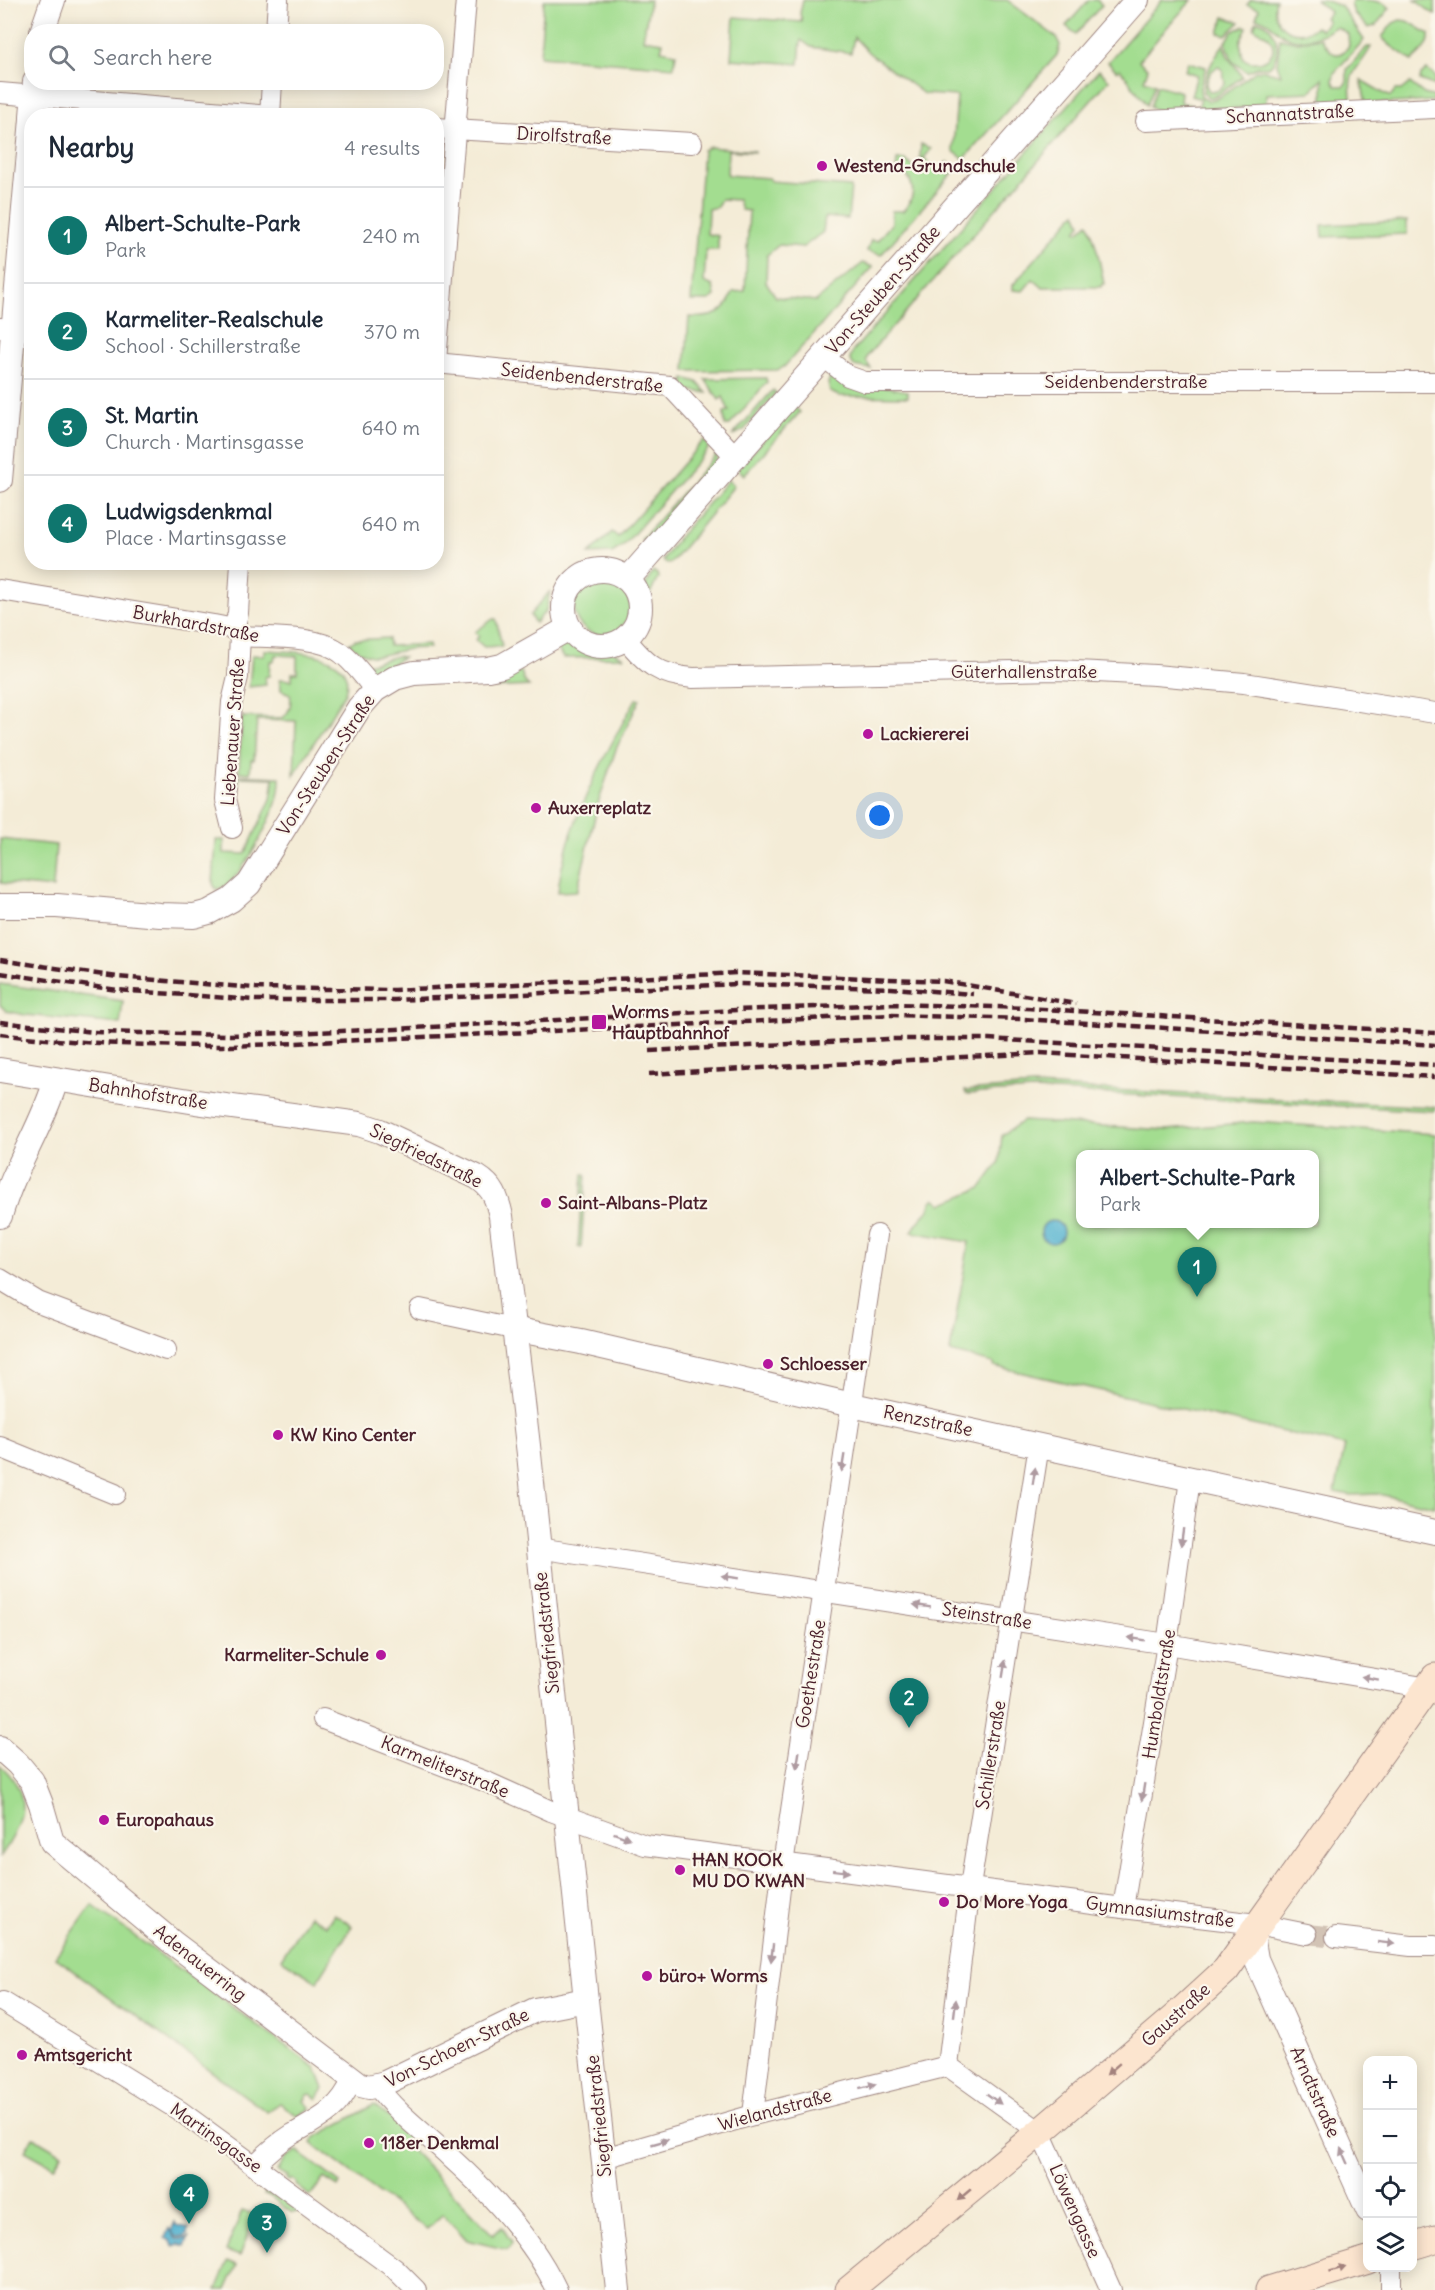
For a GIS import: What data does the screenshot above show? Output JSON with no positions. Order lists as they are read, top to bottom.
{
  "streets": {
    "main road": ["Gaustraße"],
    "street": [
      "Schannatstraße",
      "Dirolfstraße",
      "Von-Steuben-Straße",
      "Seidenbenderstraße",
      "Burkhardstraße",
      "Güterhallenstraße",
      "Liebenauer Straße",
      "Bahnhofstraße",
      "Siegfriedstraße",
      "Renzstraße",
      "Steinstraße",
      "Goethestraße",
      "Humboldtstraße",
      "Schillerstraße",
      "Karmeliterstraße",
      "Gymnasiumstraße",
      "Adenauerring",
      "Von-Schoen-Straße",
      "Arndtstraße",
      "Wielandstraße",
      "Martinsgasse",
      "Löwengasse"
    ]
  },
  "crossings": [
    ["Von-Steuben-Straße", "Seidenbenderstraße"],
    ["Von-Steuben-Straße", "Burkhardstraße"],
    ["Von-Steuben-Straße", "Güterhallenstraße"],
    ["Burkhardstraße", "Liebenauer Straße"],
    ["Bahnhofstraße", "Siegfriedstraße"],
    ["Siegfriedstraße", "Renzstraße"],
    ["Siegfriedstraße", "Steinstraße"],
    ["Siegfriedstraße", "Karmeliterstraße"],
    ["Siegfriedstraße", "Gymnasiumstraße"],
    ["Siegfriedstraße", "Von-Schoen-Straße"],
    ["Siegfriedstraße", "Wielandstraße"],
    ["Renzstraße", "Goethestraße"],
    ["Renzstraße", "Humboldtstraße"],
    ["Renzstraße", "Schillerstraße"],
    ["Steinstraße", "Goethestraße"],
    ["Steinstraße", "Humboldtstraße"],
    ["Steinstraße", "Schillerstraße"],
    ["Steinstraße", "Gaustraße"],
    ["Goethestraße", "Gymnasiumstraße"],
    ["Goethestraße", "Wielandstraße"],
    ["Humboldtstraße", "Gymnasiumstraße"],
    ["Schillerstraße", "Gymnasiumstraße"],
    ["Schillerstraße", "Wielandstraße"],
    ["Karmeliterstraße", "Gymnasiumstraße"],
    ["Gymnasiumstraße", "Gaustraße"],
    ["Gymnasiumstraße", "Arndtstraße"],
    ["Adenauerring", "Von-Schoen-Straße"],
    ["Gaustraße", "Arndtstraße"],
    ["Gaustraße", "Löwengasse"]
  ],
  "one_way": [
    "Steinstraße",
    "Goethestraße",
    "Humboldtstraße",
    "Schillerstraße",
    "Gymnasiumstraße",
    "Gaustraße",
    "Arndtstraße",
    "Wielandstraße"
  ],
  "places": {
    "other": [
      "Westend-Grundschule",
      "Lackiererei",
      "Auxerreplatz",
      "Saint-Albans-Platz",
      "Schloesser",
      "KW Kino Center",
      "Karmeliter-Schule",
      "Europahaus",
      "HAN KOOK MU DO KWAN",
      "Do More Yoga",
      "büro+ Worms",
      "Amtsgericht",
      "118er Denkmal"
    ],
    "transit": ["Worms Hauptbahnhof"]
  },
  "page": {
    "search": "Search here",
    "heading": ["Nearby", "4 results"],
    "list": [
      {
        "mark": "1",
        "name": "Albert-Schulte-Park",
        "note": "Park",
        "value": "240 m"
      },
      {
        "mark": "2",
        "name": "Karmeliter-Realschule",
        "note": "School · Schillerstraße",
        "value": "370 m"
      },
      {
        "mark": "3",
        "name": "St. Martin",
        "note": "Church · Martinsgasse",
        "value": "640 m"
      },
      {
        "mark": "4",
        "name": "Ludwigsdenkmal",
        "note": "Place · Martinsgasse",
        "value": "640 m"
      }
    ],
    "popup": ["Albert-Schulte-Park", "Park"],
    "pins": [
      "1",
      "2",
      "4",
      "3"
    ],
    "map_buttons": ["+", "−"]
  }
}
